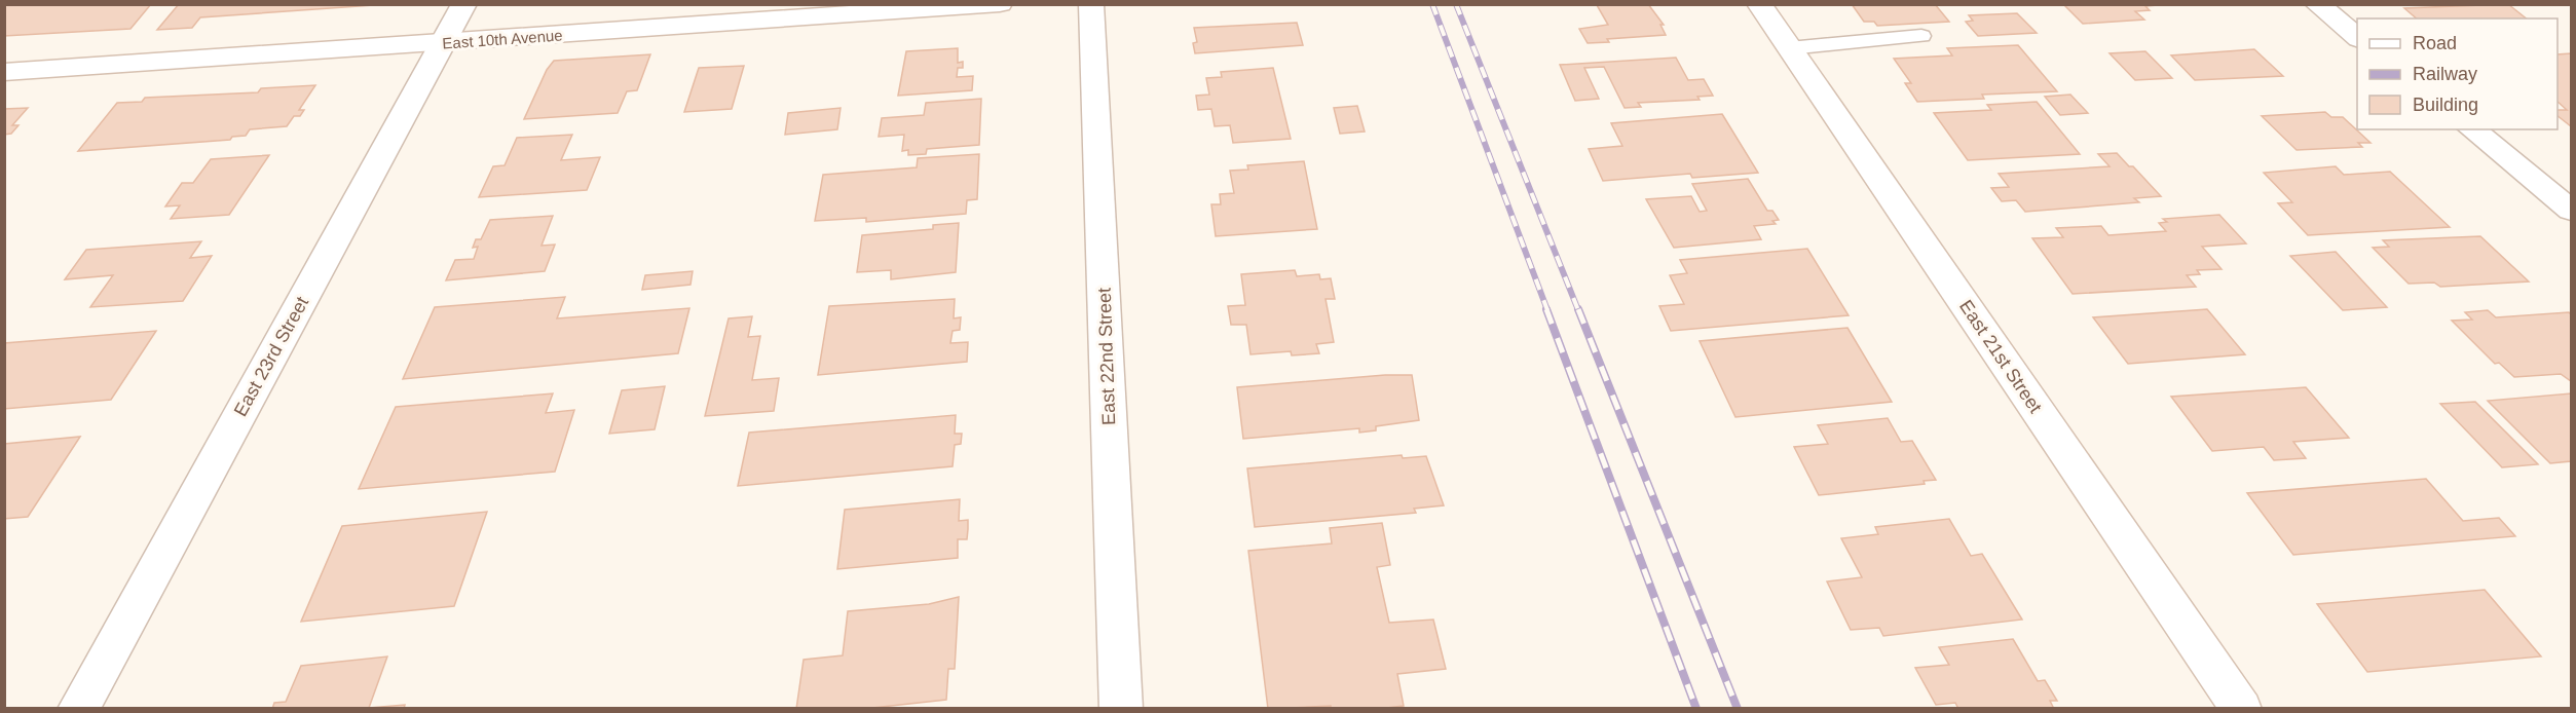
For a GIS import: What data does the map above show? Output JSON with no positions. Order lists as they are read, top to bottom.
{
  "streets": {
    "street": [
      "East 10th Avenue",
      "East 23rd Street",
      "East 22nd Street",
      "East 21st Street"
    ]
  },
  "crossings": [
    ["East 10th Avenue", "East 23rd Street"]
  ],
  "legend": ["Road", "Railway", "Building"]
}
